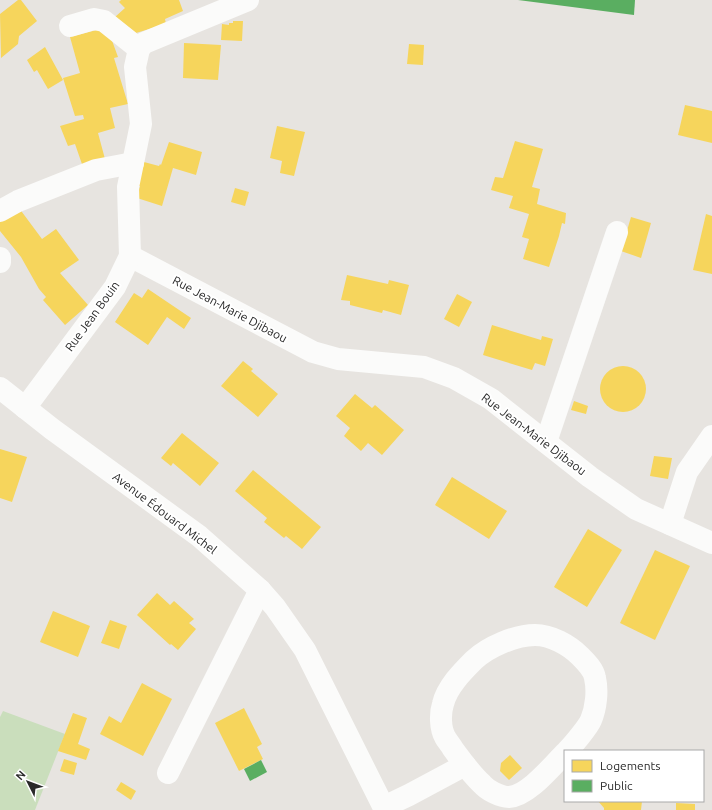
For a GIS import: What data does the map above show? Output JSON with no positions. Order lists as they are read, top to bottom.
{
  "streets": {
    "street": ["Rue Jean-Marie Djibaou", "Rue Jean Bouin", "Avenue Édouard Michel"]
  },
  "crossings": [
    ["Rue Jean-Marie Djibaou", "Rue Jean Bouin"],
    ["Rue Jean Bouin", "Avenue Édouard Michel"]
  ],
  "legend": ["Logements", "Public"],
  "north": "top left"
}
